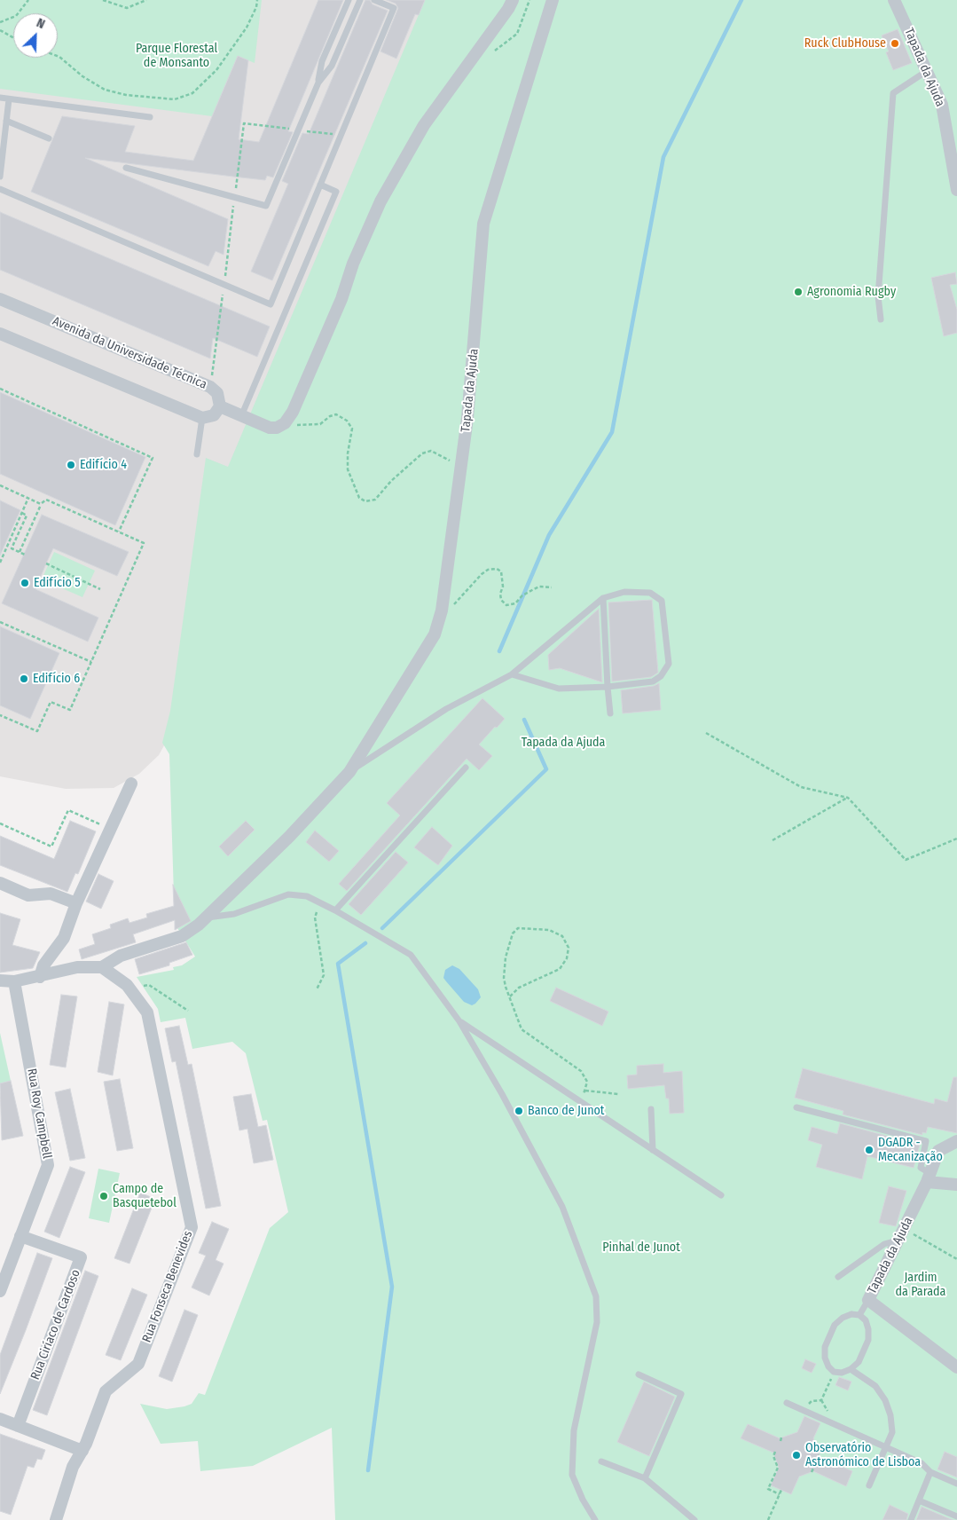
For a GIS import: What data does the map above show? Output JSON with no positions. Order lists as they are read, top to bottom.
{
  "streets": {
    "street": [
      "Tapada da Ajuda",
      "Avenida da Universidade Técnica",
      "Rua Roy Campbell",
      "Rua Fonseca Benevides",
      "Rua Ciríaco de Cardoso"
    ]
  },
  "crossings": [
    ["Tapada da Ajuda", "Rua Fonseca Benevides"],
    ["Rua Roy Campbell", "Rua Ciríaco de Cardoso"]
  ],
  "parks": [
    "Parque Florestal de Monsanto",
    "Tapada da Ajuda",
    "Pinhal de Junot",
    "Jardim da Parada"
  ],
  "places": [
    "Ruck ClubHouse",
    "Agronomia Rugby",
    "Edifício 4",
    "Edifício 5",
    "Edifício 6",
    "Banco de Junot",
    "DGADR - Mecanização",
    "Campo de Basquetebol",
    "Observatório Astronómico de Lisboa"
  ],
  "north": "top right"
}
